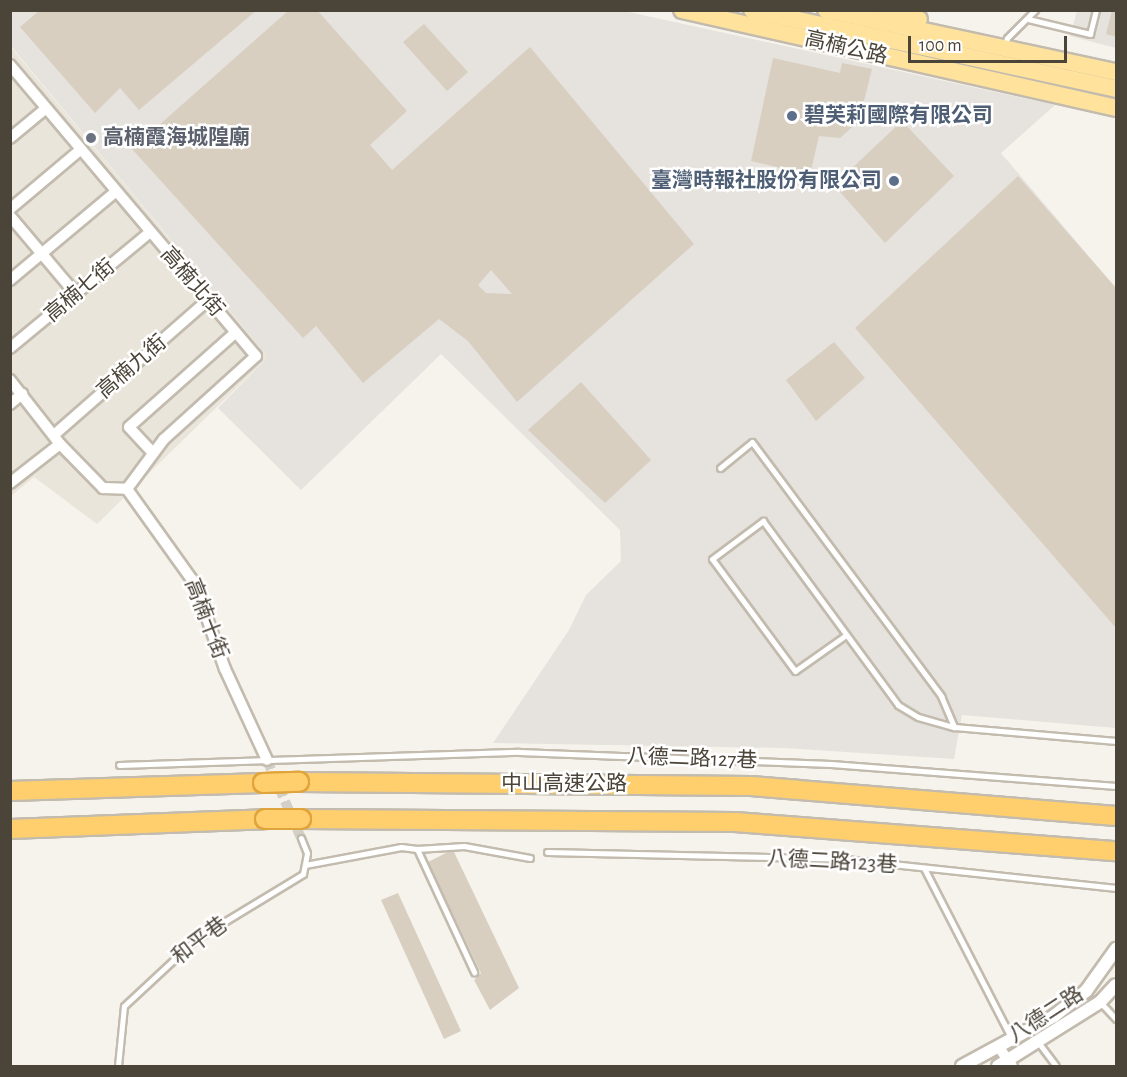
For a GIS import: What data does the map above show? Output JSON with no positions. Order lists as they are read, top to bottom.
{
  "streets": {
    "highway": ["中山高速公路"],
    "main road": ["高楠公路"],
    "street": [
      "高楠北街",
      "高楠七街",
      "高楠九街",
      "高楠十街",
      "八德二路"
    ],
    "lane": ["八德二路127巷", "八德二路123巷", "和平巷"]
  },
  "crossings": [
    ["高楠北街", "高楠七街"],
    ["高楠北街", "高楠九街"],
    ["高楠北街", "高楠十街"],
    ["高楠十街", "八德二路127巷"]
  ],
  "places": ["碧芙莉國際有限公司", "高楠霞海城隍廟", "臺灣時報社股份有限公司"],
  "scale_bar": "100 m"
}
